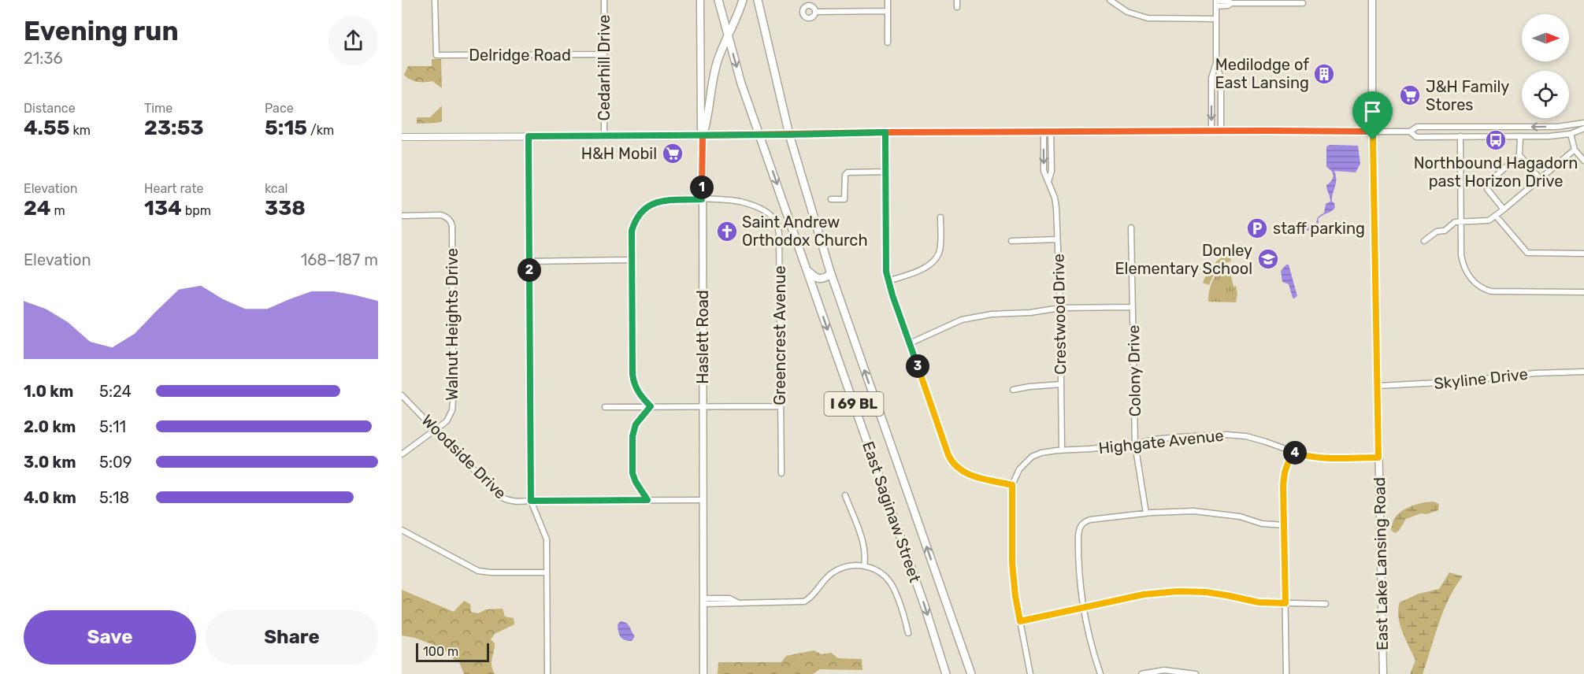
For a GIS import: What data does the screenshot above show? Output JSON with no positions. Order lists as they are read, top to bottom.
{
  "streets": {
    "main road": [
      "Haslett Road",
      "I 69 BL",
      "East Saginaw Street",
      "East Lake Lansing Road"
    ],
    "street": [
      "Delridge Road",
      "Cedarhill Drive",
      "Crestwood Drive",
      "Walnut Heights Drive",
      "Greencrest Avenue",
      "Colony Drive",
      "Skyline Drive",
      "Highgate Avenue",
      "Woodside Drive"
    ]
  },
  "crossings": [
    ["Delridge Road", "Cedarhill Drive"],
    ["Crestwood Drive", "Highgate Avenue"],
    ["Walnut Heights Drive", "Woodside Drive"],
    ["Greencrest Avenue", "Haslett Road"],
    ["Haslett Road", "Woodside Drive"],
    ["Colony Drive", "Highgate Avenue"],
    ["Skyline Drive", "East Lake Lansing Road"],
    ["Highgate Avenue", "East Lake Lansing Road"]
  ],
  "places": {
    "building": ["Medilodge of East Lansing"],
    "supermarket": ["J&H Family Stores", "H&H Mobil"],
    "bus stop": ["Northbound Hagadorn past Horizon Drive"],
    "parking": ["staff parking"],
    "church": ["Saint Andrew Orthodox Church"],
    "school or university": ["Donley Elementary School"]
  },
  "scale_bar": "100 m",
  "north": "right",
  "page": {
    "heading": ["Evening run", "21:36"],
    "stats": [
      ["Distance", "4.55 km"],
      ["Time", "23:53"],
      ["Pace", "5:15 /km"],
      ["Elevation", "24 m"],
      ["Heart rate", "134 bpm"],
      ["kcal", "338"]
    ],
    "pins": [
      "1",
      "2",
      "3",
      "4"
    ],
    "chart": ["Elevation", "168–187 m"],
    "list": [
      {
        "name": "1.0 km",
        "note": "5:24"
      },
      {
        "name": "2.0 km",
        "note": "5:11"
      },
      {
        "name": "3.0 km",
        "note": "5:09"
      },
      {
        "name": "4.0 km",
        "note": "5:18"
      }
    ],
    "buttons": ["Save", "Share"],
    "scale": "100 m"
  }
}
